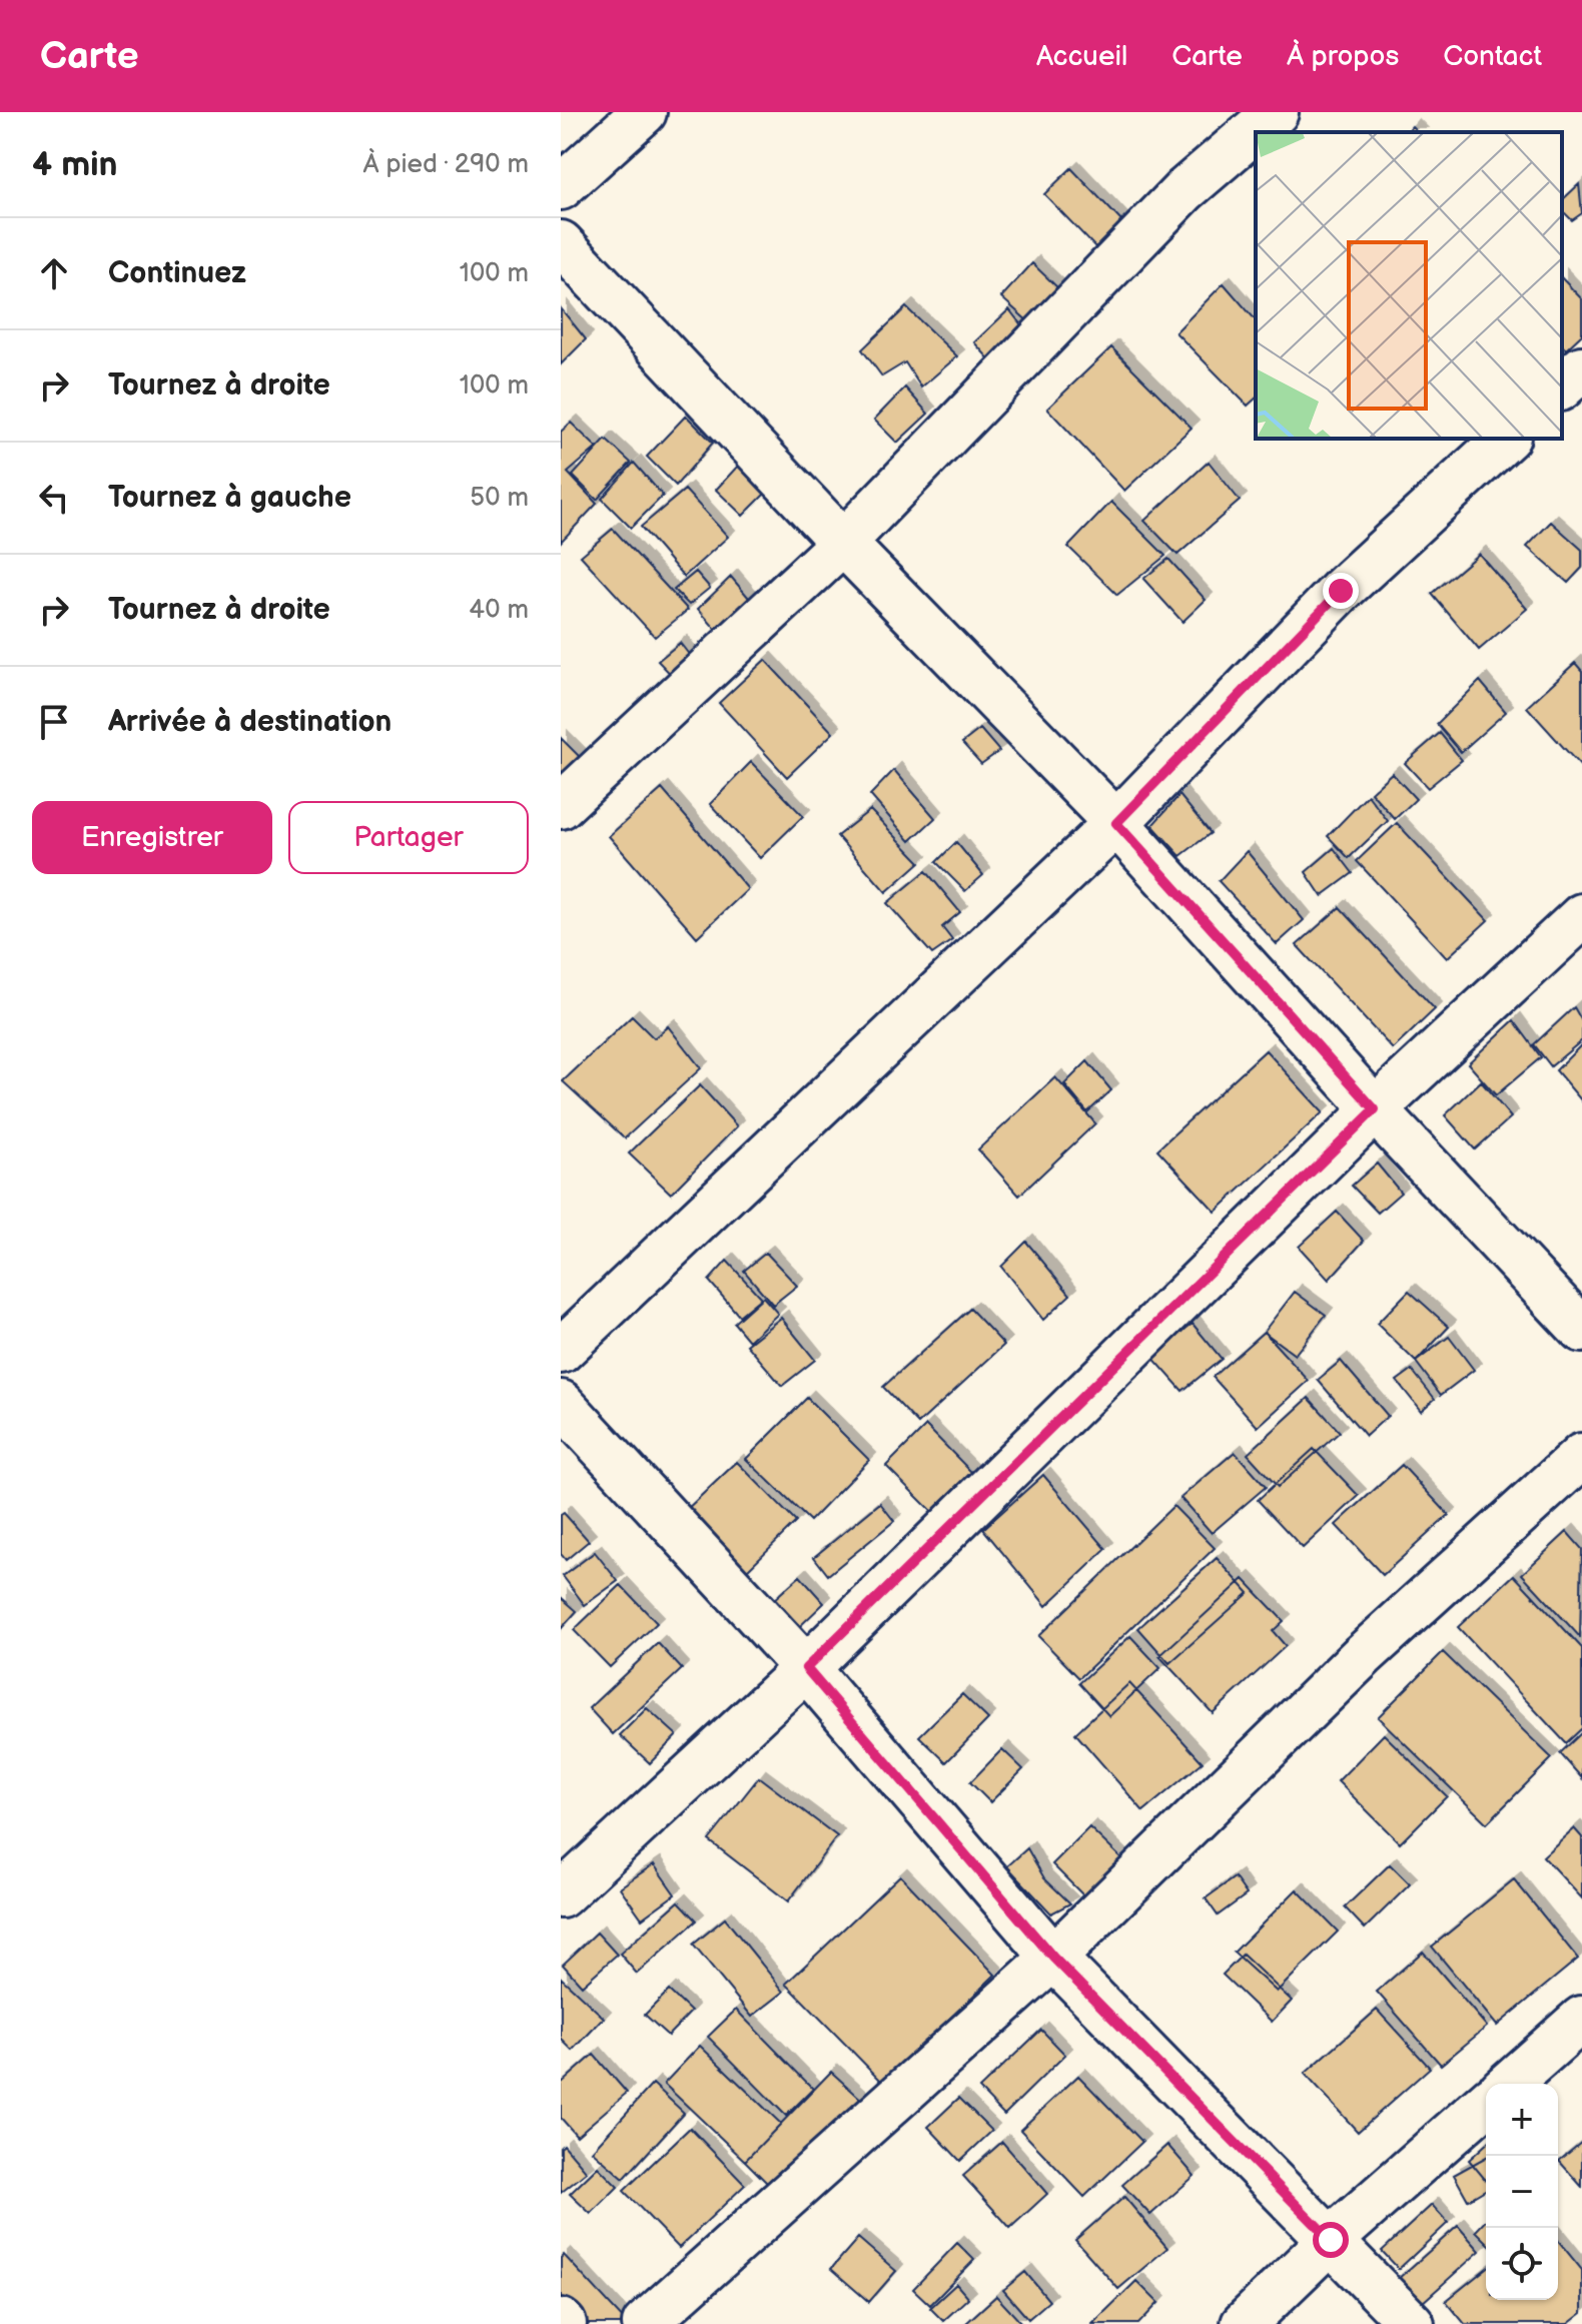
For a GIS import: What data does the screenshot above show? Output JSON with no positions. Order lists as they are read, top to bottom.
{
  "page": {
    "header": "Carte",
    "nav": [
      "Accueil",
      "Carte",
      "À propos",
      "Contact"
    ],
    "heading": ["4 min", "À pied · 290 m"],
    "list": [
      ["Continuez", "100 m"],
      ["Tournez à droite", "100 m"],
      ["Tournez à gauche", "50 m"],
      ["Tournez à droite", "40 m"],
      "Arrivée à destination"
    ],
    "buttons": ["Enregistrer", "Partager"],
    "map_buttons": ["+", "−"]
  }
}
